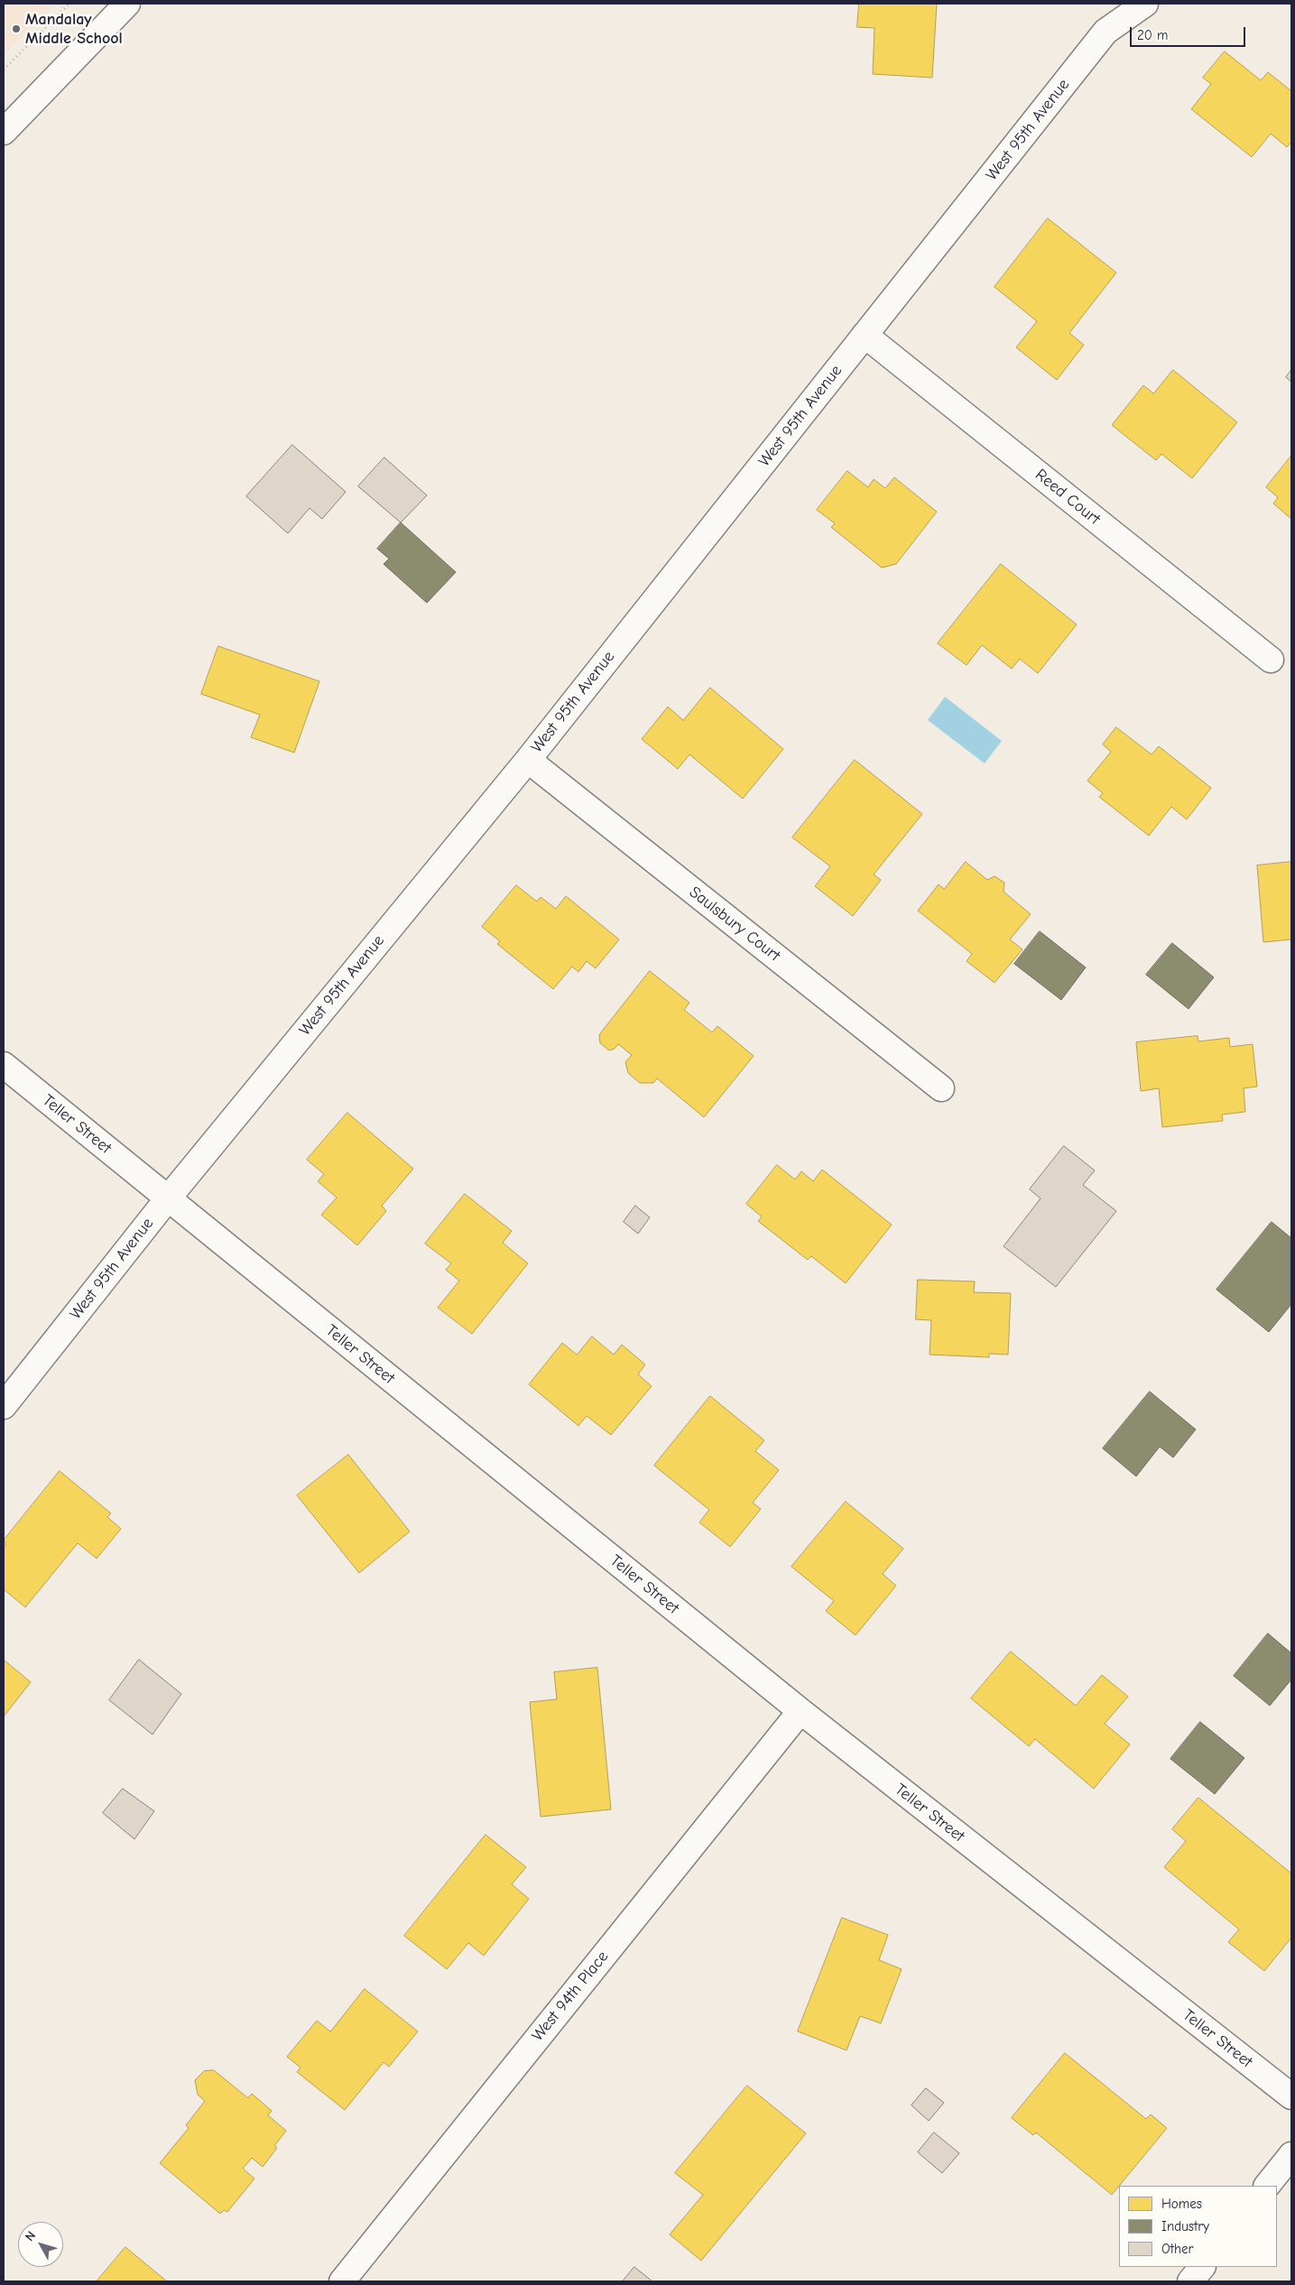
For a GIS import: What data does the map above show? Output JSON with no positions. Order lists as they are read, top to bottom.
{
  "streets": {
    "street": [
      "West 95th Avenue",
      "Reed Court",
      "Saulsbury Court",
      "Teller Street",
      "West 94th Place"
    ]
  },
  "crossings": [
    ["West 95th Avenue", "Reed Court"],
    ["West 95th Avenue", "Saulsbury Court"],
    ["West 95th Avenue", "Teller Street"],
    ["Teller Street", "West 94th Place"]
  ],
  "places": ["Mandalay Middle School"],
  "legend": ["Homes", "Industry", "Other"],
  "scale_bar": "20 m",
  "north": "top left"
}
